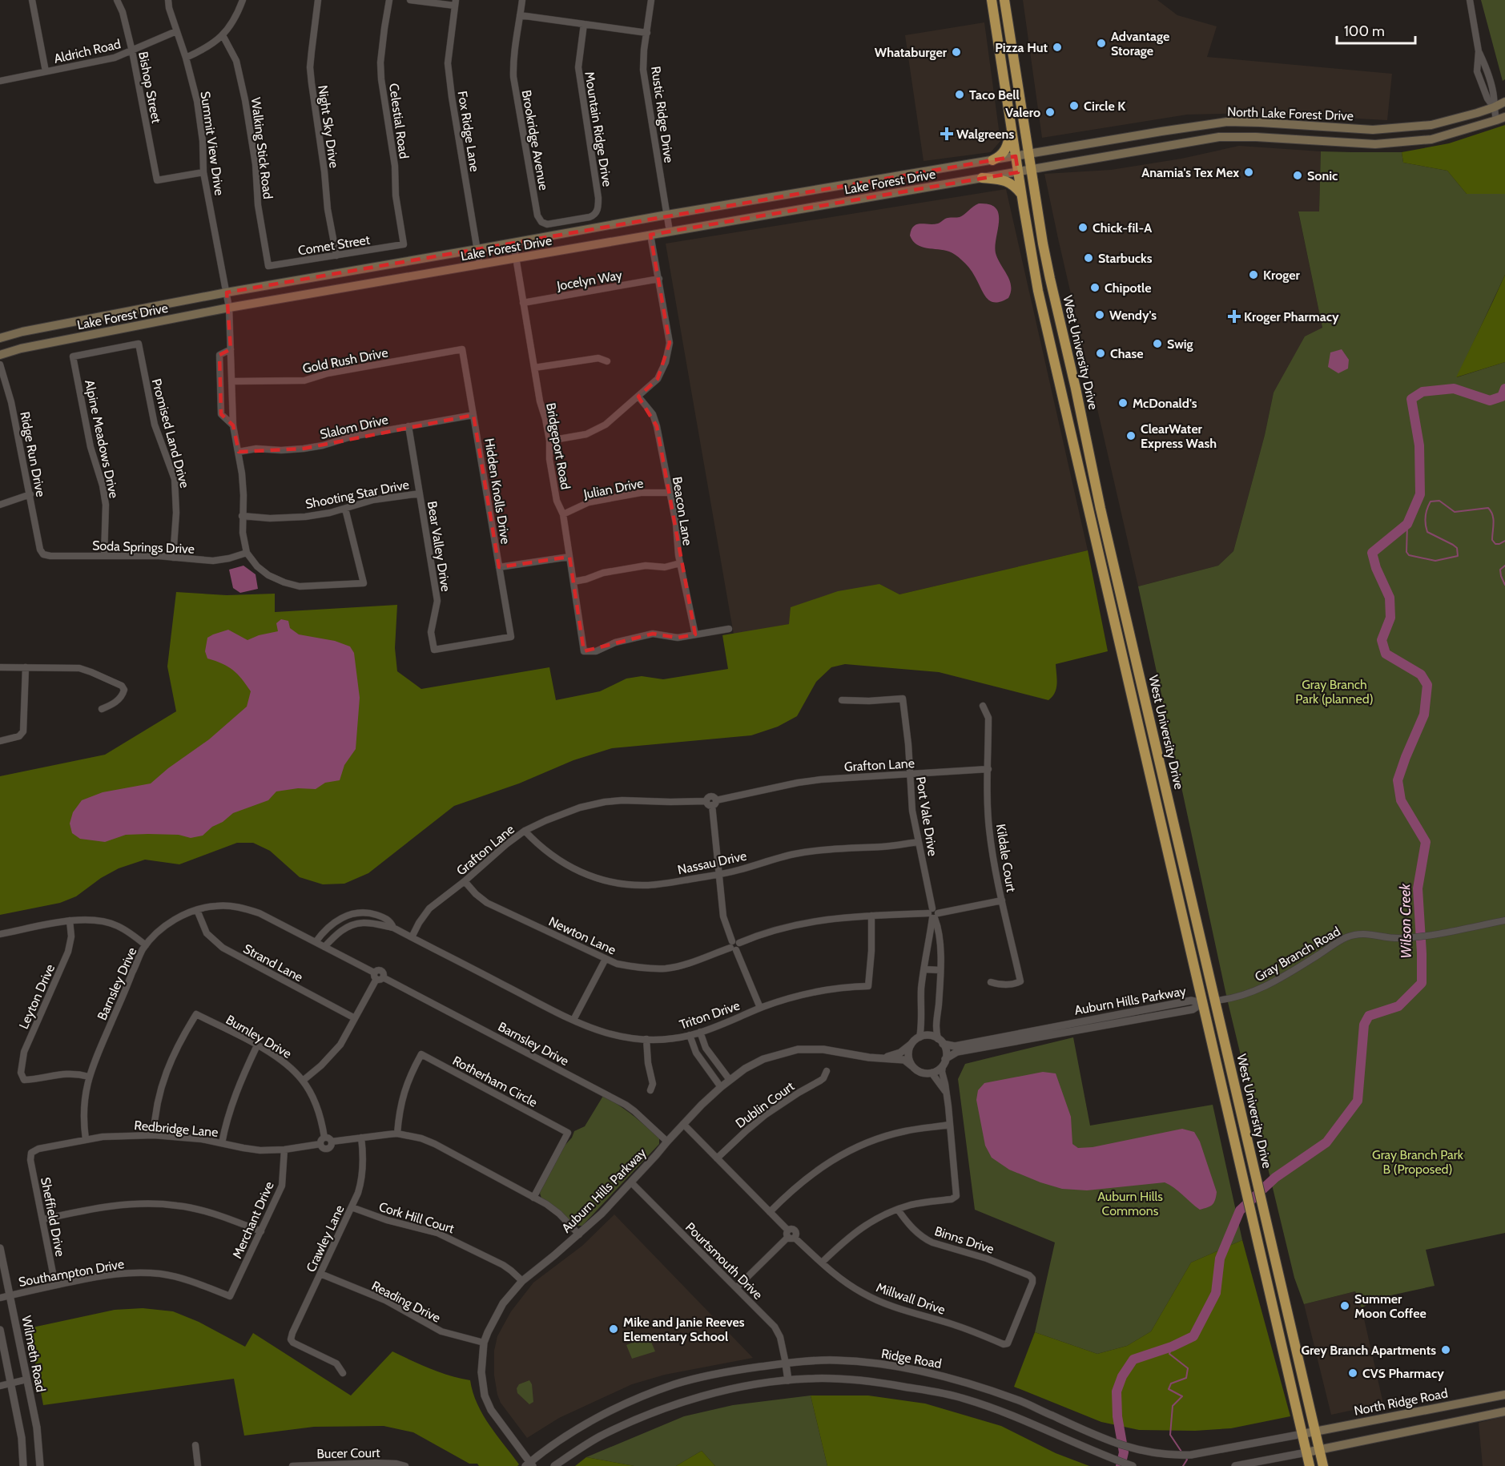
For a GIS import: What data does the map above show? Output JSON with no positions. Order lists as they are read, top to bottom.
{
  "streets": {
    "highway": ["West University Drive"],
    "main road": ["North Lake Forest Drive", "Lake Forest Drive", "North Ridge Road"],
    "street": [
      "Aldrich Road",
      "Bishop Street",
      "Rustic Ridge Drive",
      "Celestial Road",
      "Night Sky Drive",
      "Mountain Ridge Drive",
      "Fox Ridge Lane",
      "Brookridge Avenue",
      "Summit View Drive",
      "Walking Stick Road",
      "Comet Street",
      "Jocelyn Way",
      "Gold Rush Drive",
      "Slalom Drive",
      "Promised Land Drive",
      "Alpine Meadows Drive",
      "Bridgeport Road",
      "Ridge Run Drive",
      "Julian Drive",
      "Hidden Knolls Drive",
      "Shooting Star Drive",
      "Beacon Lane",
      "Bear Valley Drive",
      "Soda Springs Drive",
      "Grafton Lane",
      "Port Vale Drive",
      "Kildale Court",
      "Nassau Drive",
      "Newton Lane",
      "Gray Branch Road",
      "Strand Lane",
      "Barnsley Drive",
      "Leyton Drive",
      "Auburn Hills Parkway",
      "Triton Drive",
      "Burnley Drive",
      "Rotherham Circle",
      "Dublin Court",
      "Redbridge Lane",
      "Sheffield Drive",
      "Cork Hill Court",
      "Merchant Drive",
      "Crawley Lane",
      "Binns Drive",
      "Pourtsmouth Drive",
      "Southampton Drive",
      "Millwall Drive",
      "Reading Drive",
      "Wilmeth Road",
      "Ridge Road",
      "Bucer Court"
    ]
  },
  "crossings": [
    ["Aldrich Road", "Bishop Street"],
    ["Aldrich Road", "Summit View Drive"],
    ["Bishop Street", "Summit View Drive"],
    ["North Lake Forest Drive", "Lake Forest Drive"],
    ["North Lake Forest Drive", "West University Drive"],
    ["Rustic Ridge Drive", "Lake Forest Drive"],
    ["Celestial Road", "Comet Street"],
    ["Night Sky Drive", "Comet Street"],
    ["Mountain Ridge Drive", "Brookridge Avenue"],
    ["Fox Ridge Lane", "Lake Forest Drive"],
    ["Summit View Drive", "Lake Forest Drive"],
    ["Summit View Drive", "Gold Rush Drive"],
    ["Summit View Drive", "Slalom Drive"],
    ["Summit View Drive", "Shooting Star Drive"],
    ["Summit View Drive", "Soda Springs Drive"],
    ["Walking Stick Road", "Comet Street"],
    ["Lake Forest Drive", "West University Drive"],
    ["Lake Forest Drive", "Bridgeport Road"],
    ["Jocelyn Way", "Bridgeport Road"],
    ["West University Drive", "Gray Branch Road"],
    ["West University Drive", "Auburn Hills Parkway"],
    ["West University Drive", "Ridge Road"],
    ["West University Drive", "North Ridge Road"],
    ["Gold Rush Drive", "Hidden Knolls Drive"],
    ["Slalom Drive", "Hidden Knolls Drive"],
    ["Slalom Drive", "Bear Valley Drive"],
    ["Promised Land Drive", "Alpine Meadows Drive"],
    ["Promised Land Drive", "Soda Springs Drive"],
    ["Alpine Meadows Drive", "Soda Springs Drive"],
    ["Bridgeport Road", "Julian Drive"],
    ["Bridgeport Road", "Beacon Lane"],
    ["Ridge Run Drive", "Soda Springs Drive"],
    ["Julian Drive", "Beacon Lane"],
    ["Hidden Knolls Drive", "Bear Valley Drive"],
    ["Shooting Star Drive", "Bear Valley Drive"],
    ["Grafton Lane", "Port Vale Drive"],
    ["Grafton Lane", "Kildale Court"],
    ["Grafton Lane", "Nassau Drive"],
    ["Grafton Lane", "Newton Lane"],
    ["Grafton Lane", "Triton Drive"],
    ["Port Vale Drive", "Nassau Drive"],
    ["Port Vale Drive", "Newton Lane"],
    ["Port Vale Drive", "Auburn Hills Parkway"],
    ["Kildale Court", "Newton Lane"],
    ["Newton Lane", "Triton Drive"],
    ["Strand Lane", "Barnsley Drive"],
    ["Barnsley Drive", "Leyton Drive"],
    ["Barnsley Drive", "Auburn Hills Parkway"],
    ["Barnsley Drive", "Triton Drive"],
    ["Barnsley Drive", "Redbridge Lane"],
    ["Auburn Hills Parkway", "Redbridge Lane"],
    ["Auburn Hills Parkway", "Cork Hill Court"],
    ["Auburn Hills Parkway", "Pourtsmouth Drive"],
    ["Auburn Hills Parkway", "Millwall Drive"],
    ["Auburn Hills Parkway", "Reading Drive"],
    ["Auburn Hills Parkway", "Ridge Road"],
    ["Burnley Drive", "Redbridge Lane"],
    ["Rotherham Circle", "Redbridge Lane"],
    ["Dublin Court", "Millwall Drive"],
    ["Redbridge Lane", "Sheffield Drive"],
    ["Redbridge Lane", "Merchant Drive"],
    ["Redbridge Lane", "Crawley Lane"],
    ["Sheffield Drive", "Southampton Drive"],
    ["Cork Hill Court", "Crawley Lane"],
    ["Merchant Drive", "Southampton Drive"],
    ["Crawley Lane", "Reading Drive"],
    ["Binns Drive", "Millwall Drive"],
    ["Pourtsmouth Drive", "Ridge Road"],
    ["Southampton Drive", "Wilmeth Road"],
    ["Ridge Road", "North Ridge Road"]
  ],
  "water": ["Wilson Creek"],
  "parks": ["Gray Branch Park (planned)", "Gray Branch Park B (Proposed)", "Auburn Hills Commons"],
  "places": {
    "other": [
      "Advantage Storage",
      "Pizza Hut",
      "Whataburger",
      "Taco Bell",
      "Circle K",
      "Valero",
      "Anamia's Tex Mex",
      "Sonic",
      "Chick-fil-A",
      "Starbucks",
      "Kroger",
      "Chipotle",
      "Wendy's",
      "Swig",
      "Chase",
      "McDonald's",
      "ClearWater Express Wash",
      "Summer Moon Coffee",
      "Mike and Janie Reeves Elementary School",
      "Grey Branch Apartments",
      "CVS Pharmacy"
    ],
    "health": ["Walgreens", "Kroger Pharmacy"]
  },
  "scale_bar": "100 m"
}
